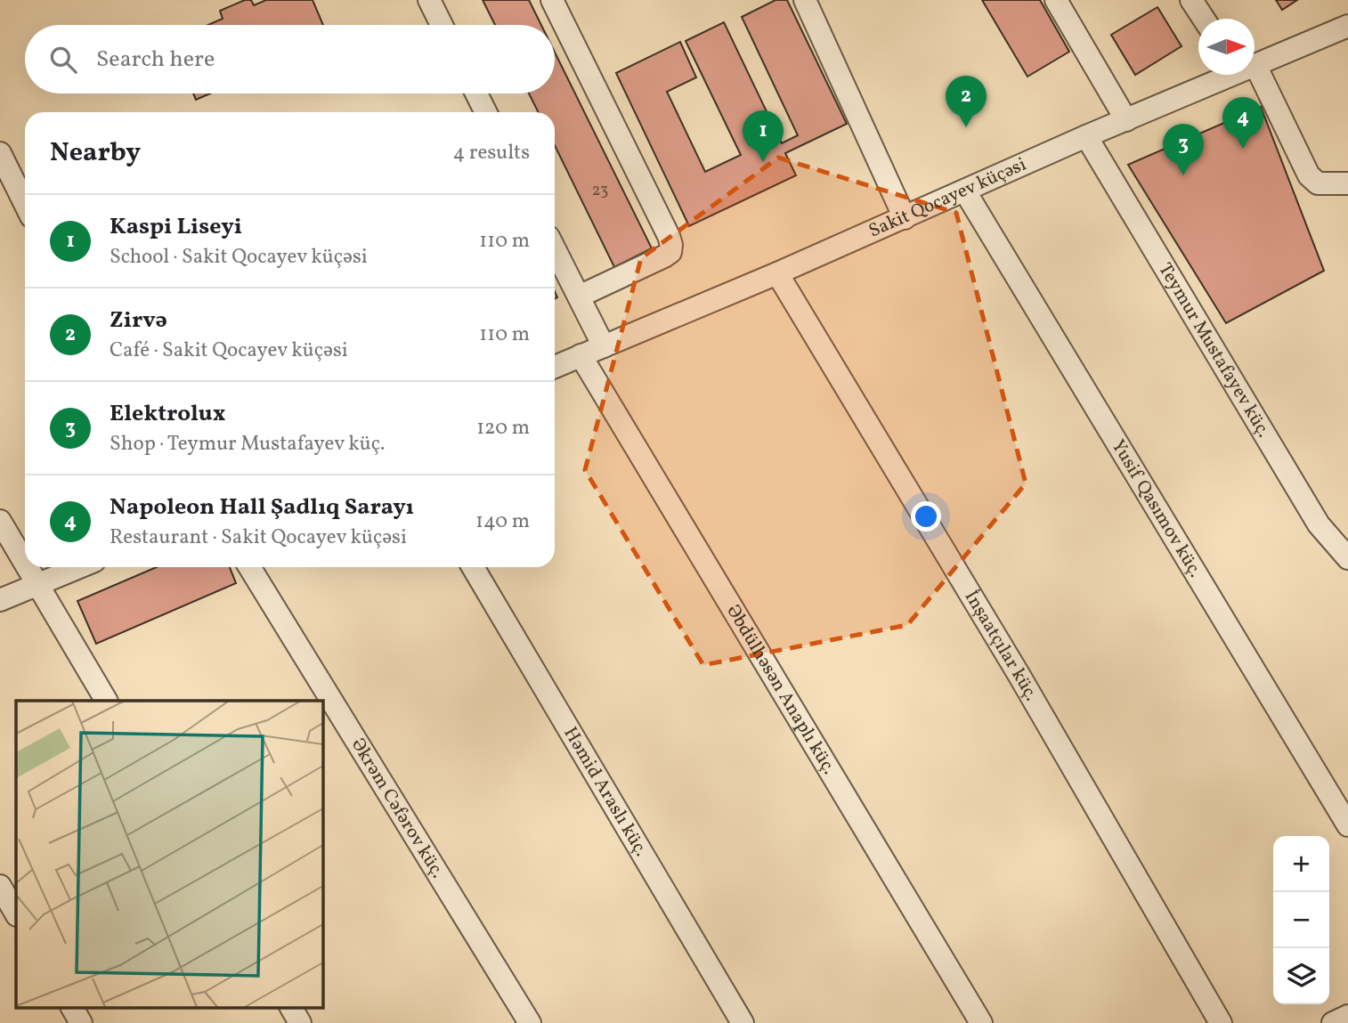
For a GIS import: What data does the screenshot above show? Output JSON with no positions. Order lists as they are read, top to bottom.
{
  "streets": {
    "street": [
      "Sakit Qocayev küçəsi",
      "Teymur Mustafayev küç.",
      "Yusif Qasımov küç.",
      "İnşaatçılar küç.",
      "Əbdülhəsən Anaplı küç.",
      "Həmid Araslı küç.",
      "Əkrəm Cəfərov küç."
    ]
  },
  "crossings": [
    ["Sakit Qocayev küçəsi", "Teymur Mustafayev küç."],
    ["Sakit Qocayev küçəsi", "Yusif Qasımov küç."],
    ["Sakit Qocayev küçəsi", "İnşaatçılar küç."],
    ["Sakit Qocayev küçəsi", "Əbdülhəsən Anaplı küç."]
  ],
  "house_numbers": ["23"],
  "north": "right",
  "page": {
    "search": "Search here",
    "pins": [
      "2",
      "4",
      "1",
      "3"
    ],
    "heading": ["Nearby", "4 results"],
    "list": [
      {
        "mark": "1",
        "name": "Kaspi Liseyi",
        "note": "School · Sakit Qocayev küçəsi",
        "value": "110 m"
      },
      {
        "mark": "2",
        "name": "Zirvə",
        "note": "Café · Sakit Qocayev küçəsi",
        "value": "110 m"
      },
      {
        "mark": "3",
        "name": "Elektrolux",
        "note": "Shop · Teymur Mustafayev küç.",
        "value": "120 m"
      },
      {
        "mark": "4",
        "name": "Napoleon Hall Şadlıq Sarayı",
        "note": "Restaurant · Sakit Qocayev küçəsi",
        "value": "140 m"
      }
    ],
    "map_buttons": ["+", "−"]
  }
}
